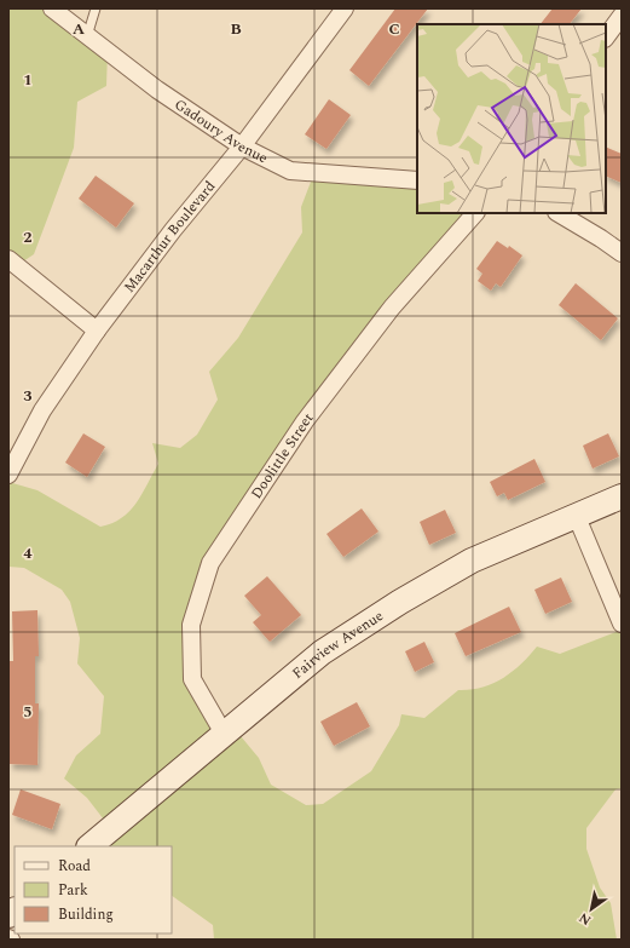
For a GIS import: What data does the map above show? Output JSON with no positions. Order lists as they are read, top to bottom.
{
  "streets": {
    "main road": ["Fairview Avenue"],
    "street": ["Gadoury Avenue", "Macarthur Boulevard", "Doolittle Street"]
  },
  "crossings": [
    ["Gadoury Avenue", "Macarthur Boulevard"],
    ["Doolittle Street", "Fairview Avenue"]
  ],
  "legend": ["Road", "Park", "Building"],
  "north": "bottom left",
  "grid": {
    "columns": ["A", "B", "C"],
    "rows": [
      "1",
      "2",
      "3",
      "4",
      "5"
    ]
  }
}
